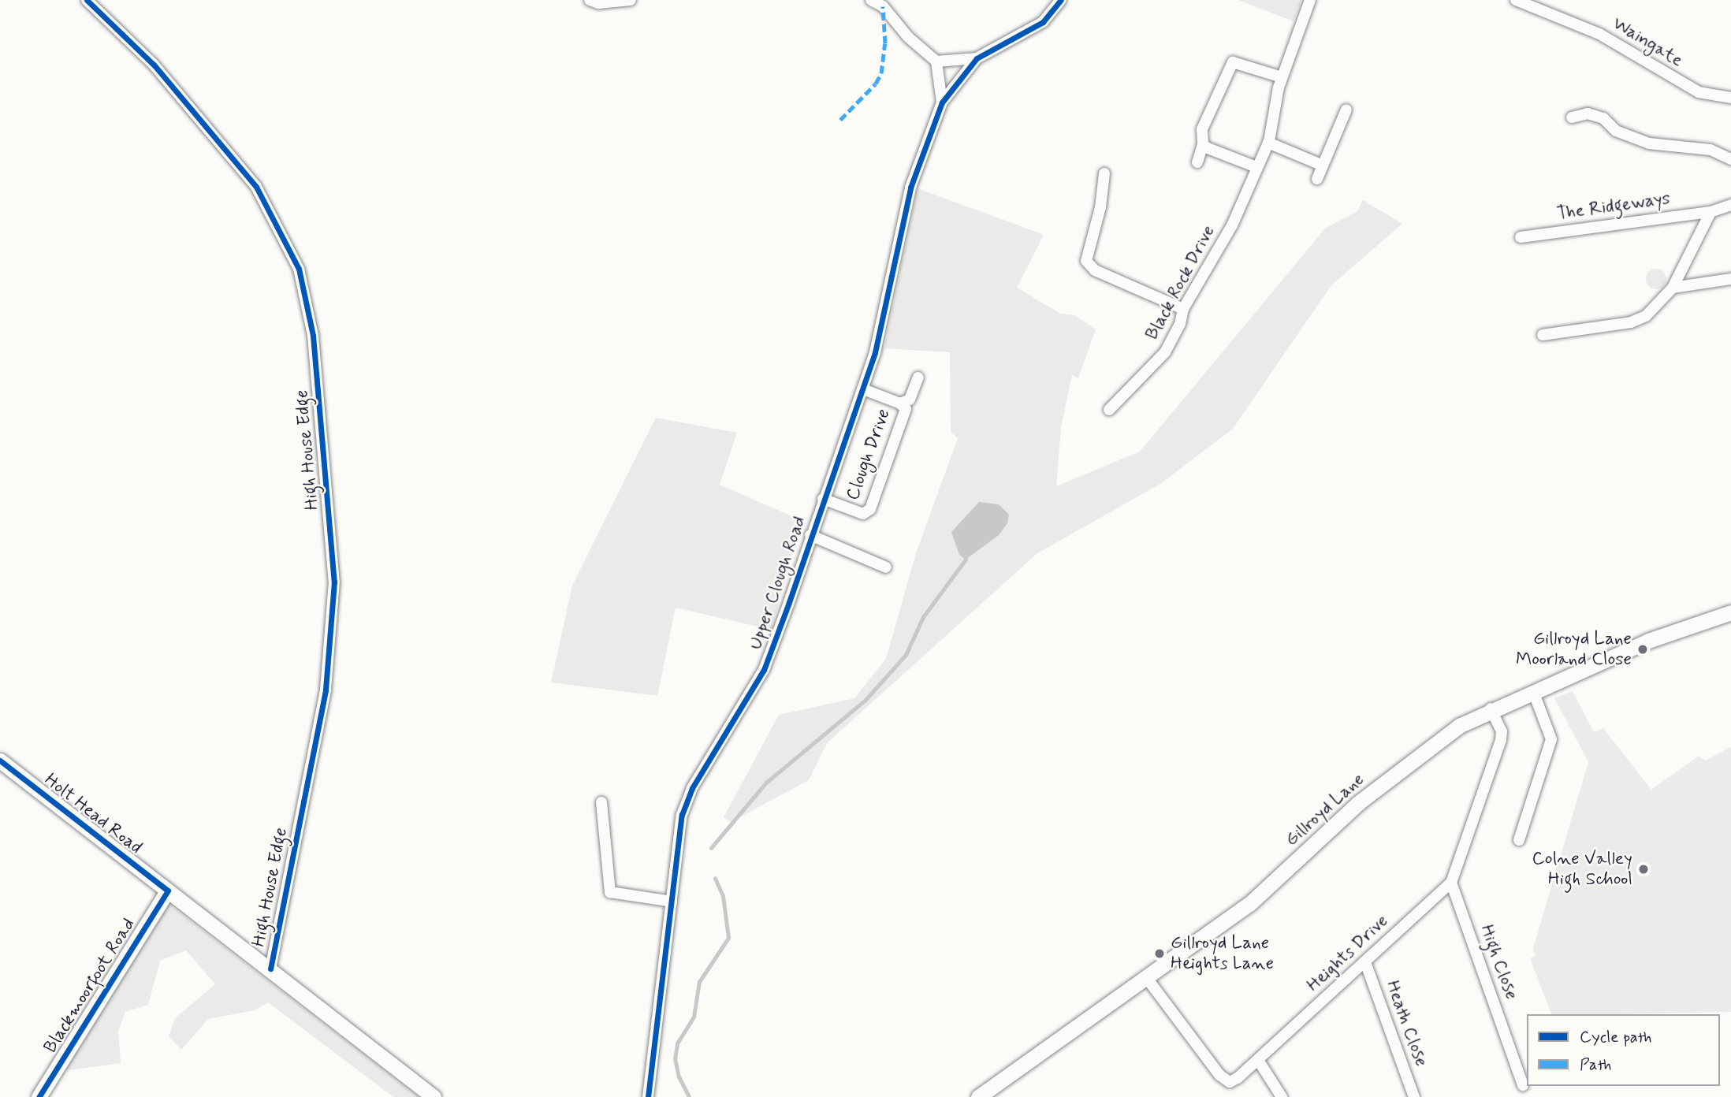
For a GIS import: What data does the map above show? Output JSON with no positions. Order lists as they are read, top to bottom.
{
  "streets": {
    "street": [
      "Waingate",
      "The Ridgeways",
      "Black Rock Drive",
      "High House Edge",
      "Clough Drive",
      "Upper Clough Road",
      "Gillroyd Lane",
      "Holt Head Road",
      "Heights Drive",
      "High Close",
      "Blackmoorfoot Road",
      "Heath Close"
    ]
  },
  "crossings": [
    ["Clough Drive", "Upper Clough Road"],
    ["Gillroyd Lane", "Heights Drive"],
    ["Holt Head Road", "Blackmoorfoot Road"],
    ["Heights Drive", "High Close"],
    ["Heights Drive", "Heath Close"]
  ],
  "places": ["Gillroyd Lane Moorland Close", "Colne Valley High School", "Gillroyd Lane Heights Lane"],
  "legend": ["Cycle path", "Path"]
}
